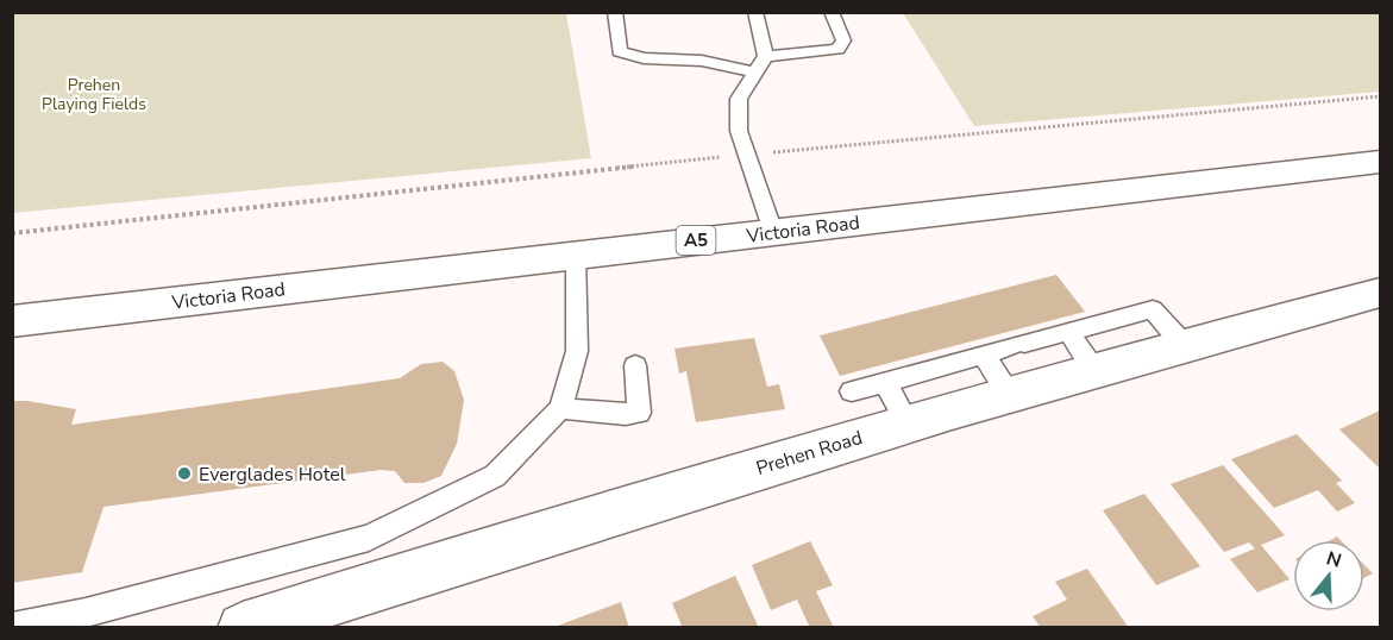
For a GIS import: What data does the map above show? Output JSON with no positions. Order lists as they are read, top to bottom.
{
  "streets": {
    "main road": ["Victoria Road", "A5", "Prehen Road"]
  },
  "parks": ["Prehen Playing Fields"],
  "places": ["Everglades Hotel"],
  "north": "top"
}
